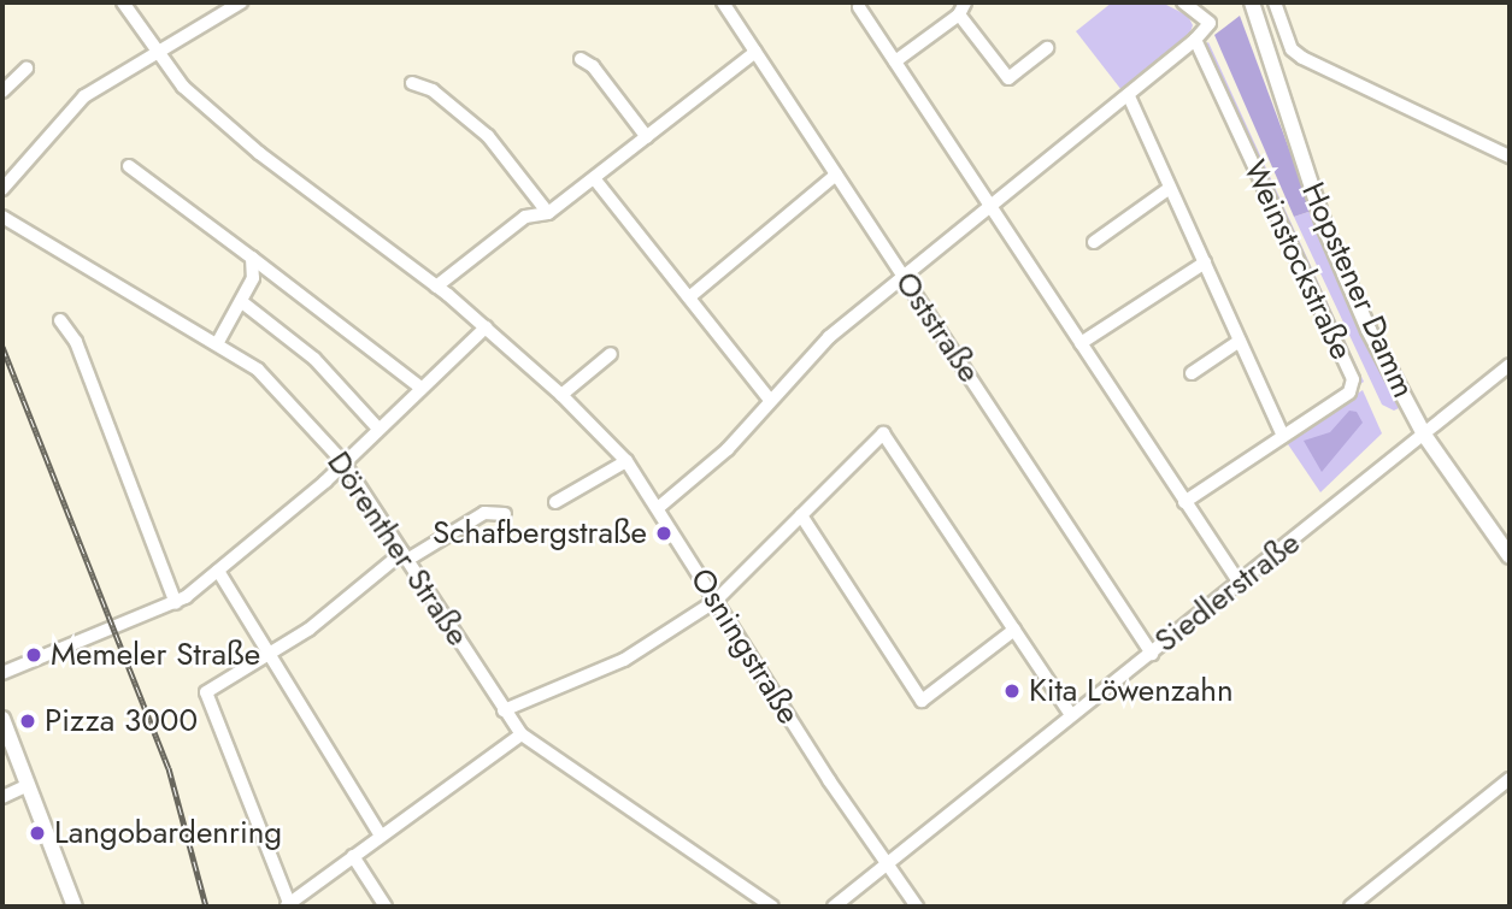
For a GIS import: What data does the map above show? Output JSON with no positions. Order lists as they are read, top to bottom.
{
  "streets": {
    "main road": ["Hopstener Damm"],
    "street": [
      "Weinstockstraße",
      "Oststraße",
      "Dörenther Straße",
      "Siedlerstraße",
      "Osningstraße"
    ]
  },
  "crossings": [
    ["Hopstener Damm", "Siedlerstraße"],
    ["Oststraße", "Siedlerstraße"],
    ["Siedlerstraße", "Osningstraße"]
  ],
  "places": [
    "Schafbergstraße",
    "Memeler Straße",
    "Kita Löwenzahn",
    "Pizza 3000",
    "Langobardenring"
  ]
}
